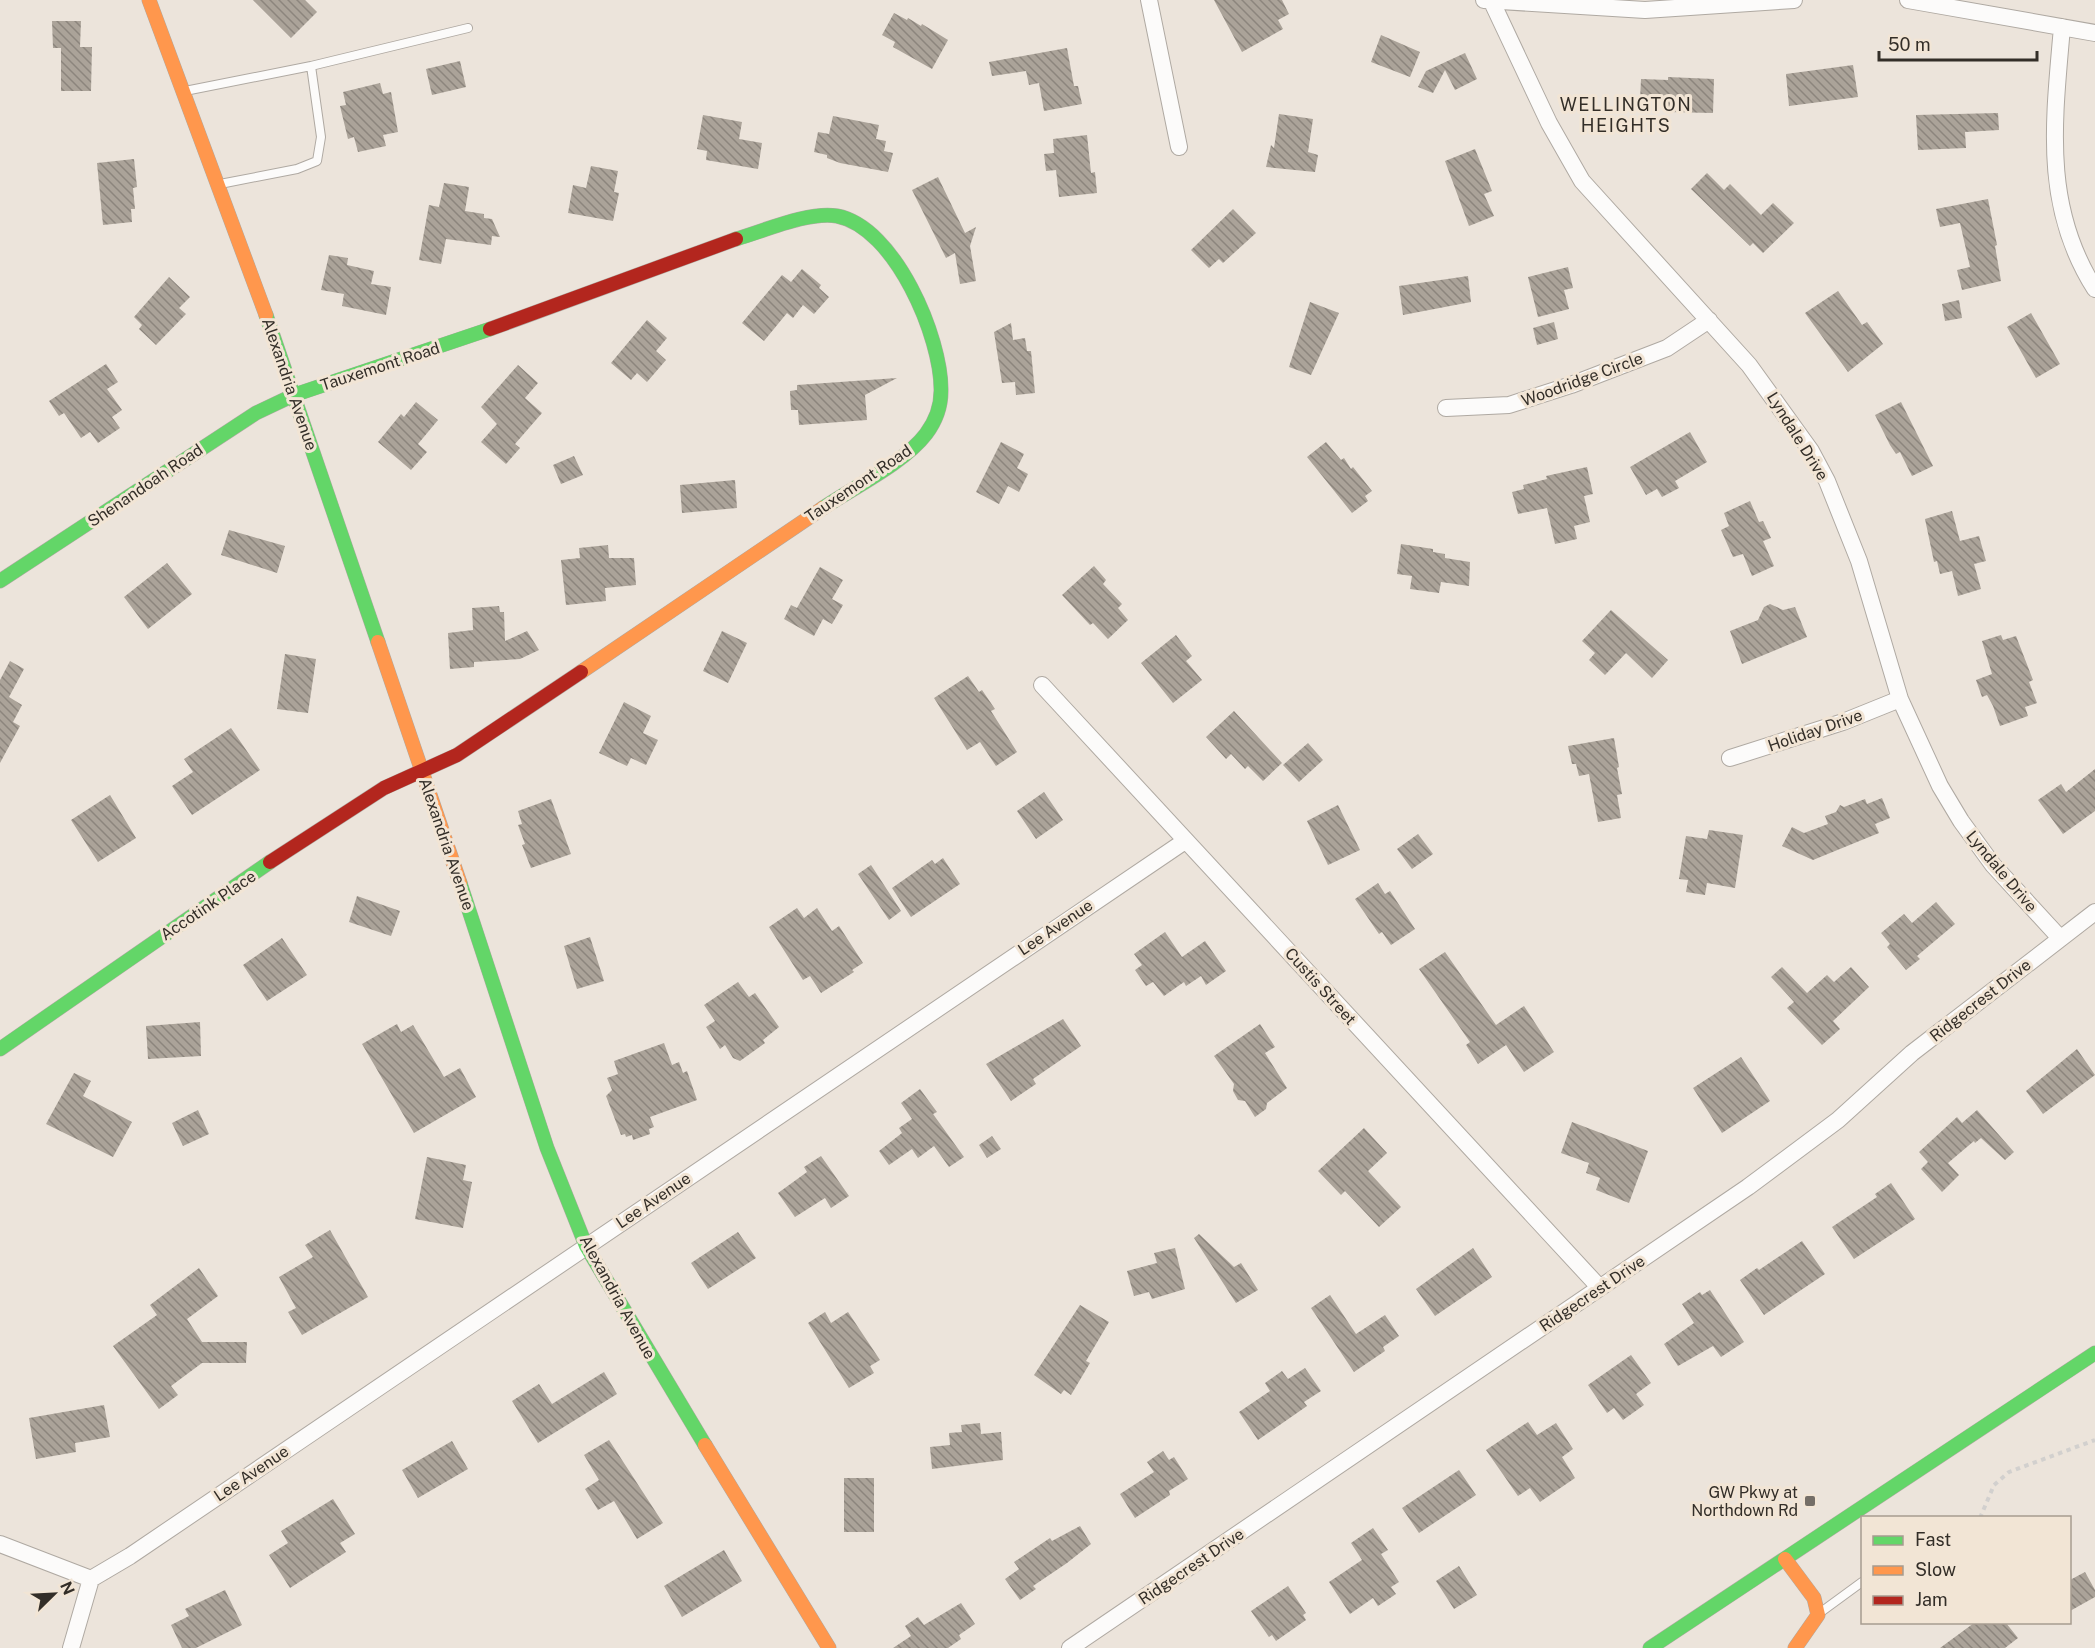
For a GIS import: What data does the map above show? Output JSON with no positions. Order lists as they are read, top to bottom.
{
  "streets": {
    "street": [
      "Tauxemont Road",
      "Woodridge Circle",
      "Alexandria Avenue",
      "Lyndale Drive",
      "Shenandoah Road",
      "Holiday Drive",
      "Accotink Place",
      "Lee Avenue",
      "Custis Street",
      "Ridgecrest Drive"
    ]
  },
  "crossings": [
    ["Tauxemont Road", "Alexandria Avenue"],
    ["Tauxemont Road", "Shenandoah Road"],
    ["Tauxemont Road", "Accotink Place"],
    ["Woodridge Circle", "Lyndale Drive"],
    ["Alexandria Avenue", "Shenandoah Road"],
    ["Alexandria Avenue", "Accotink Place"],
    ["Alexandria Avenue", "Lee Avenue"],
    ["Lyndale Drive", "Holiday Drive"],
    ["Lyndale Drive", "Ridgecrest Drive"],
    ["Lee Avenue", "Custis Street"],
    ["Custis Street", "Ridgecrest Drive"]
  ],
  "districts": ["WELLINGTON HEIGHTS"],
  "places": {
    "transit": ["GW Pkwy at Northdown Rd"]
  },
  "legend": ["Fast", "Slow", "Jam"],
  "scale_bar": "50 m",
  "north": "top right"
}
